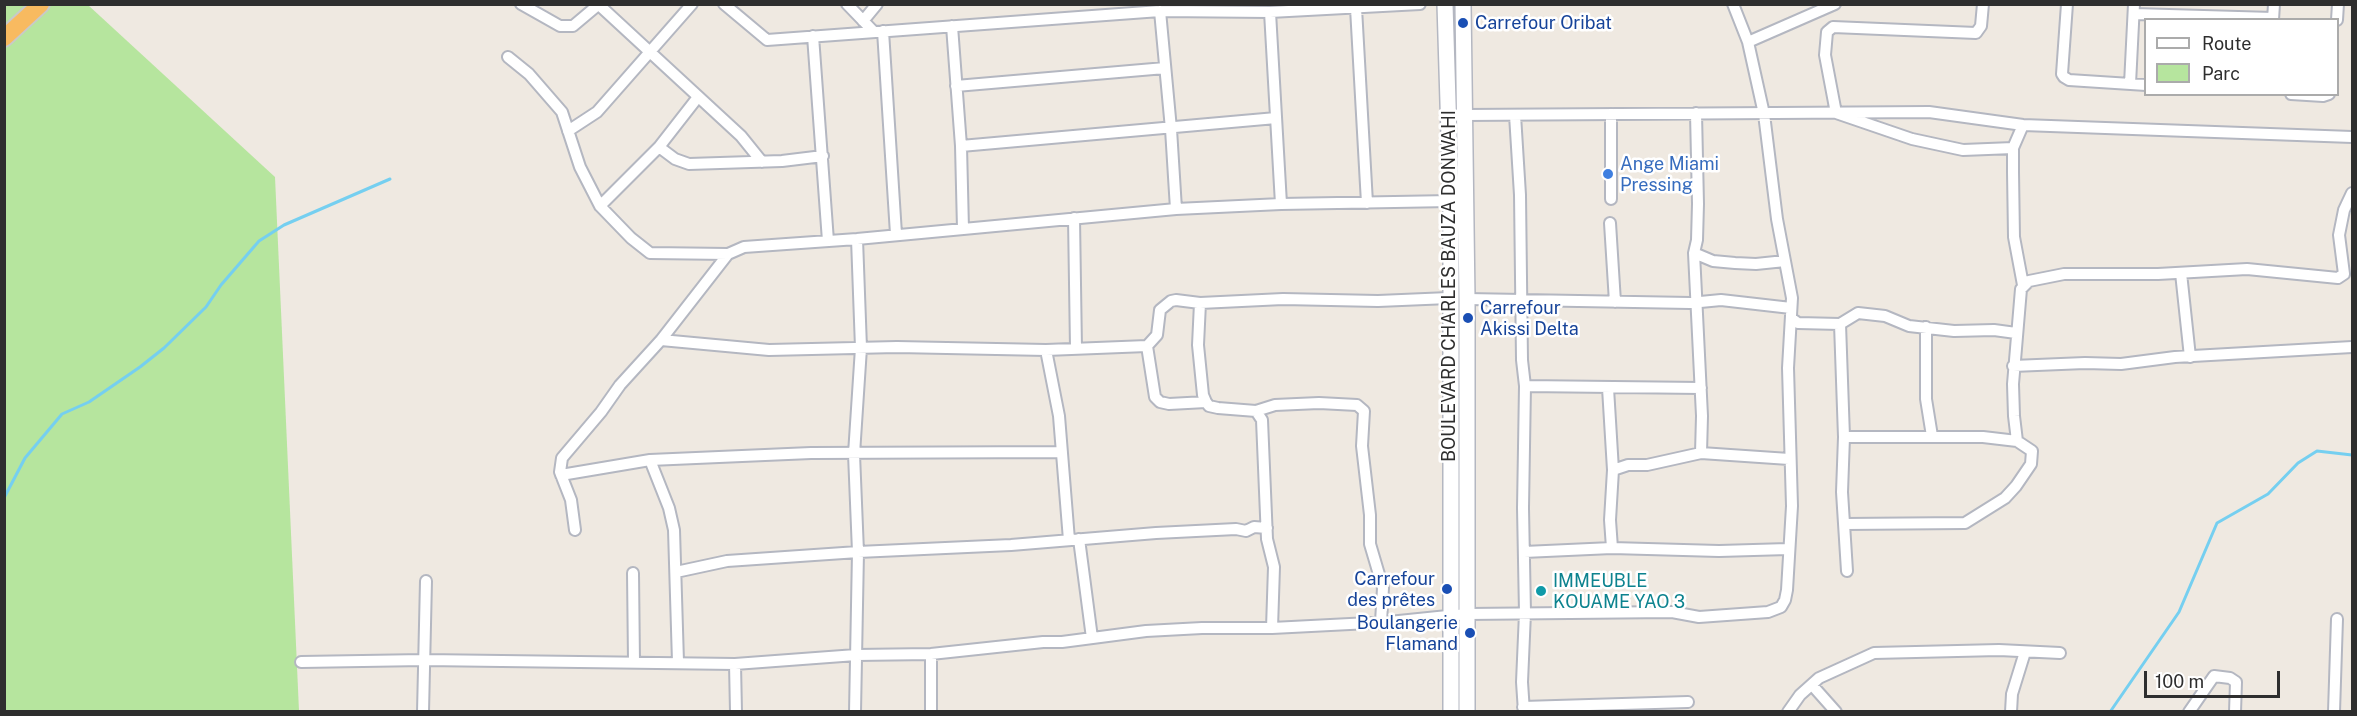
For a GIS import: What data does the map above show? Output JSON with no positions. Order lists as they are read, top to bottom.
{
  "streets": {
    "main road": ["BOULEVARD CHARLES BAUZA DONWAHI"]
  },
  "places": [
    "Carrefour Oribat",
    "Ange Miami Pressing",
    "Carrefour Akissi Delta",
    "Carrefour des prêtes",
    "IMMEUBLE KOUAME YAO 3",
    "Boulangerie Flamand"
  ],
  "legend": ["Route", "Parc"],
  "scale_bar": "100 m"
}
